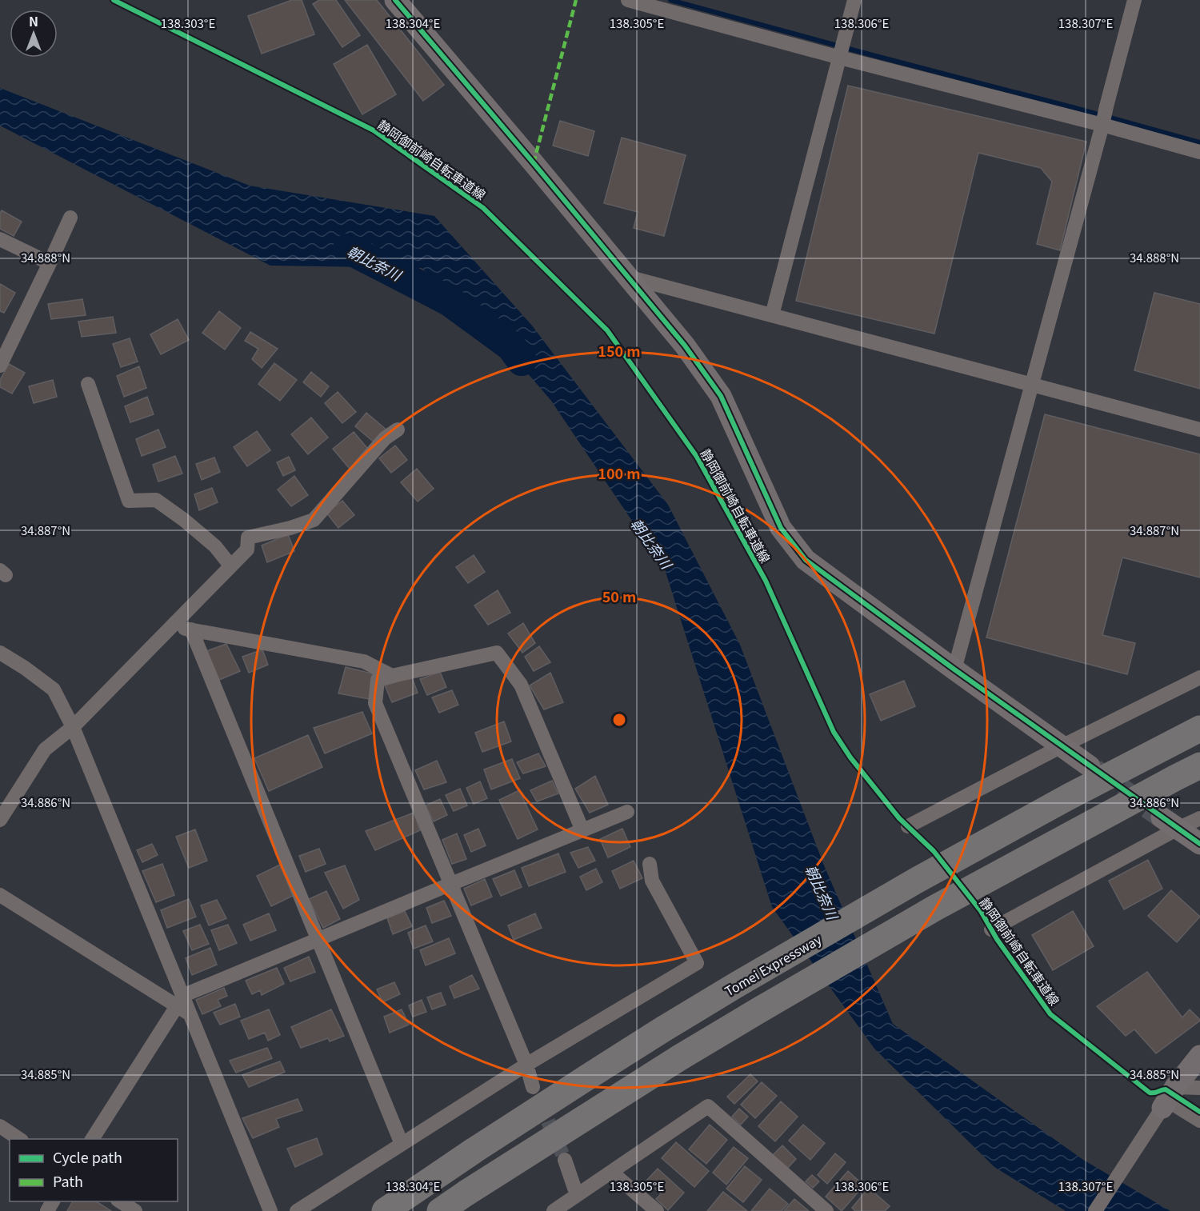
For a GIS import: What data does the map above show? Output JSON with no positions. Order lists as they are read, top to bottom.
{
  "streets": {
    "highway": ["Tomei Expressway"],
    "cycle path": ["静岡御前崎自転車道線"]
  },
  "water": ["朝比奈川"],
  "legend": ["Cycle path", "Path"],
  "north": "top",
  "coordinates": [
    "138.303°E",
    "138.304°E",
    "138.305°E",
    "138.306°E",
    "138.307°E",
    "34.888°N",
    "34.887°N",
    "34.886°N",
    "34.885°N"
  ],
  "rings": ["150 m", "100 m", "50 m"]
}
